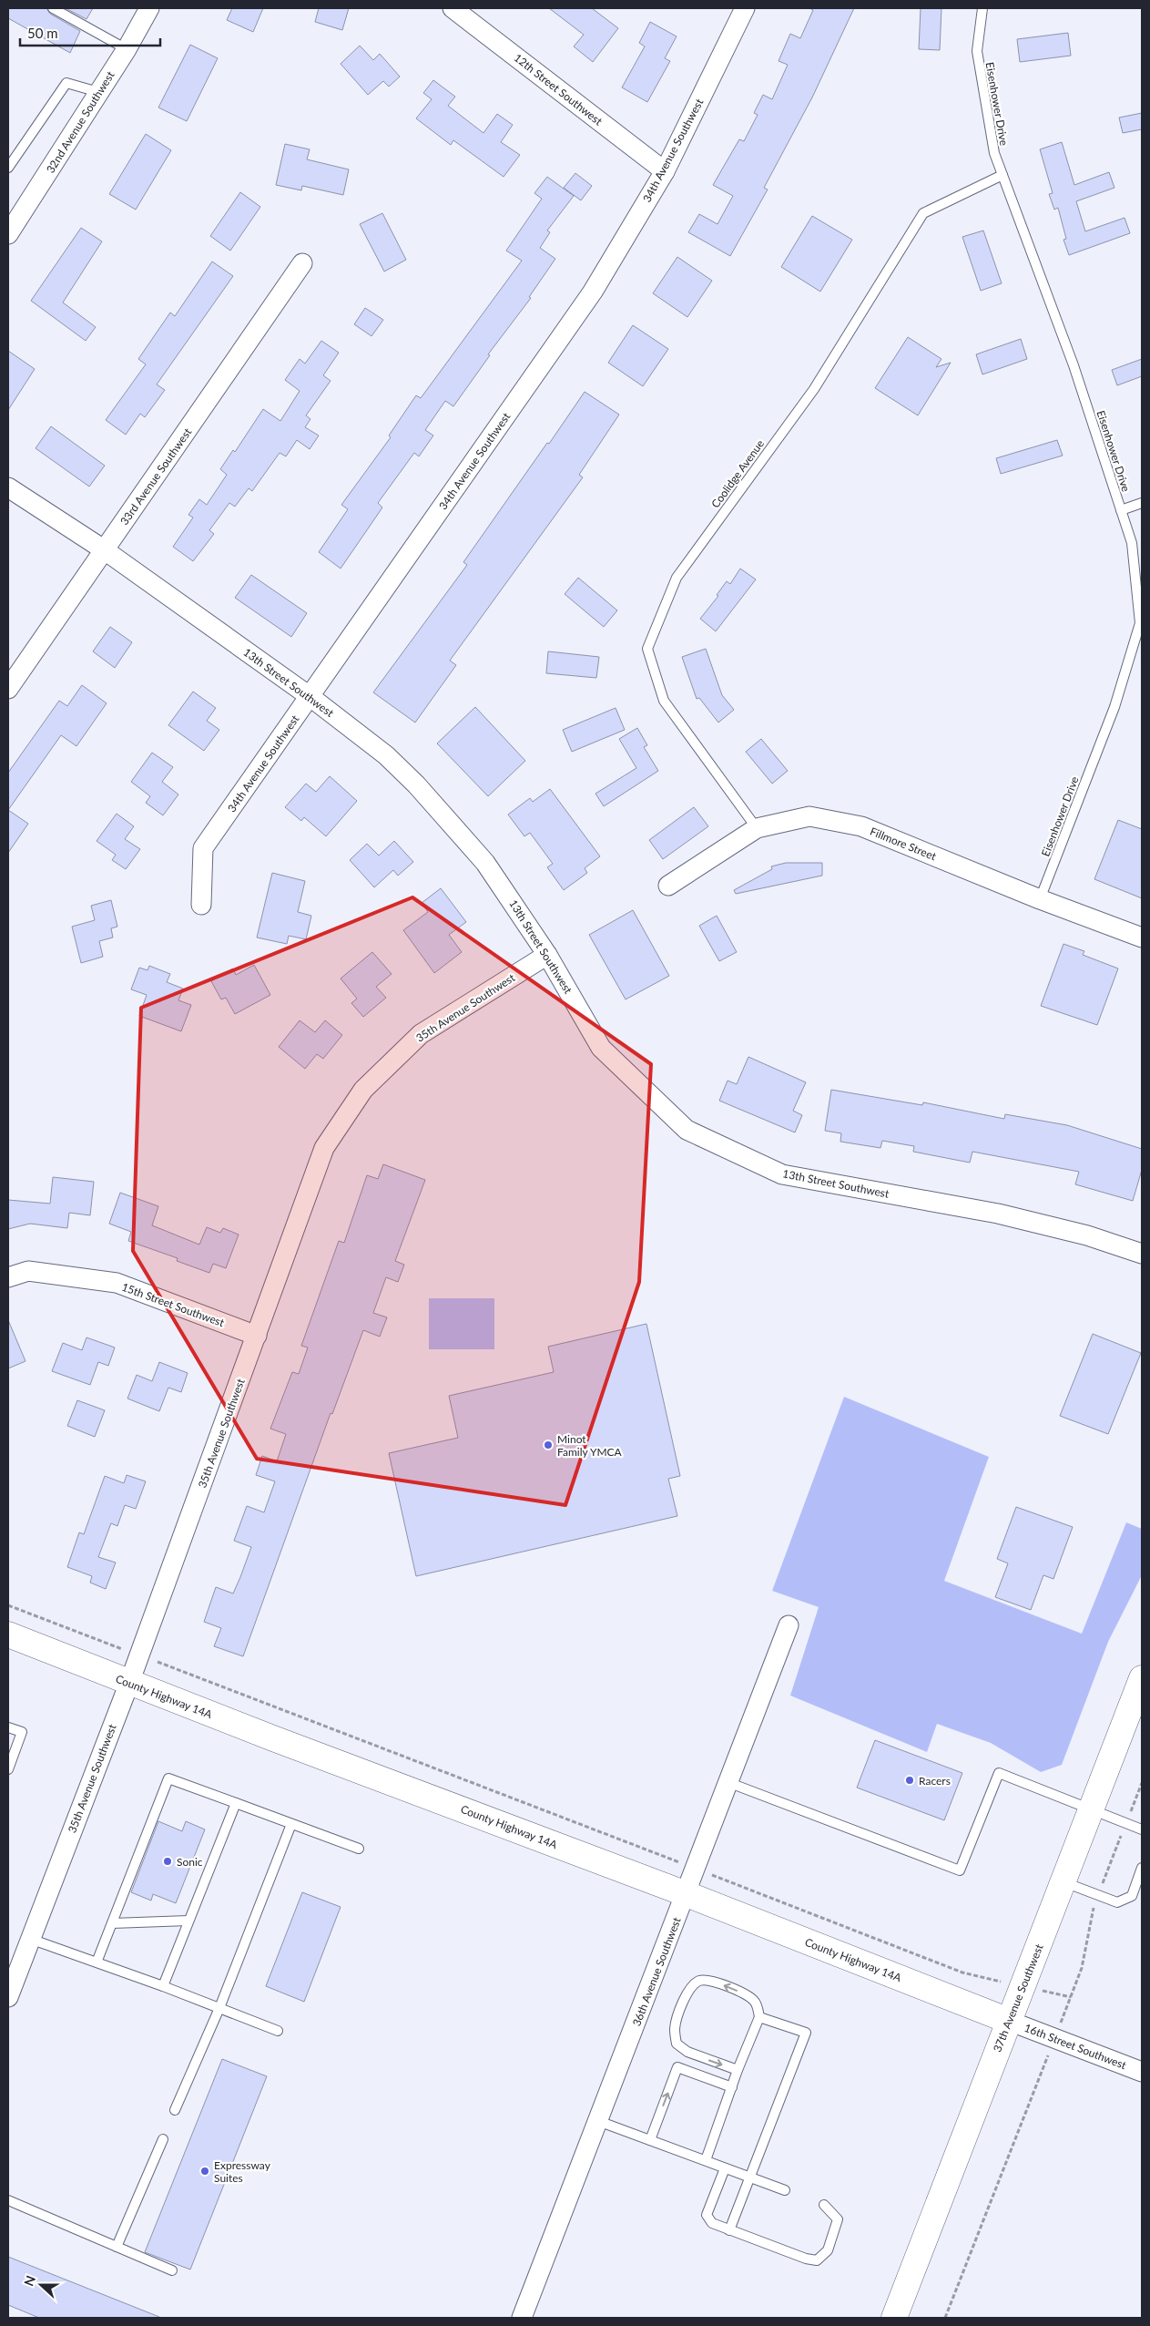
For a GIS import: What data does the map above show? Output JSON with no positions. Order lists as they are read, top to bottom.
{
  "streets": {
    "main road": ["County Highway 14A", "37th Avenue Southwest"],
    "street": [
      "12th Street Southwest",
      "32nd Avenue Southwest",
      "34th Avenue Southwest",
      "33rd Avenue Southwest",
      "13th Street Southwest",
      "Fillmore Street",
      "35th Avenue Southwest",
      "15th Street Southwest",
      "36th Avenue Southwest",
      "16th Street Southwest"
    ],
    "lane": ["Eisenhower Drive", "Coolidge Avenue"]
  },
  "crossings": [
    ["12th Street Southwest", "34th Avenue Southwest"],
    ["Eisenhower Drive", "Coolidge Avenue"],
    ["Eisenhower Drive", "Fillmore Street"],
    ["34th Avenue Southwest", "13th Street Southwest"],
    ["Coolidge Avenue", "Fillmore Street"],
    ["33rd Avenue Southwest", "13th Street Southwest"],
    ["13th Street Southwest", "35th Avenue Southwest"],
    ["35th Avenue Southwest", "15th Street Southwest"],
    ["35th Avenue Southwest", "County Highway 14A"],
    ["County Highway 14A", "36th Avenue Southwest"],
    ["County Highway 14A", "37th Avenue Southwest"],
    ["County Highway 14A", "16th Street Southwest"],
    ["37th Avenue Southwest", "16th Street Southwest"]
  ],
  "places": [
    "Minot Family YMCA",
    "Racers",
    "Sonic",
    "Expressway Suites"
  ],
  "scale_bar": "50 m",
  "north": "left"
}
